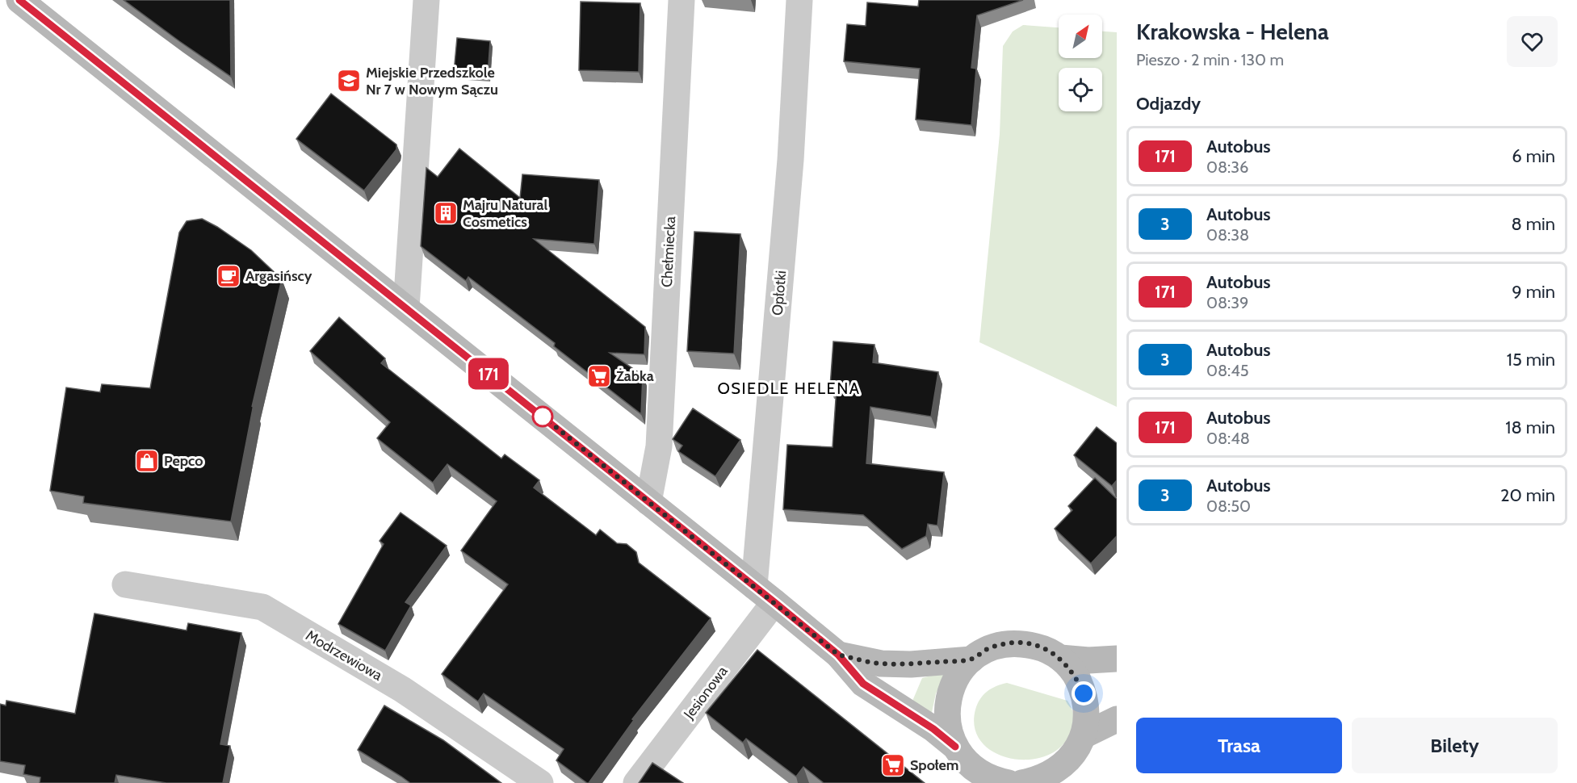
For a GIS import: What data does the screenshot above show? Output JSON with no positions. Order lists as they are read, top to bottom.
{
  "streets": {
    "street": [
      "Chełmiecka",
      "Opłotki",
      "Modrzewiowa",
      "Jesionowa"
    ]
  },
  "crossings": [
    ["Opłotki", "Jesionowa"]
  ],
  "districts": ["OSIEDLE HELENA"],
  "places": {
    "school or university": ["Miejskie Przedszkole Nr 7 w Nowym Sączu"],
    "building": ["Majru Natural Cosmetics"],
    "cafe": ["Argasińscy"],
    "supermarket": ["Żabka", "Społem"],
    "shop": ["Pepco"]
  },
  "lines": ["bus line 171"],
  "north": "top right",
  "page": {
    "on_map": "171",
    "heading": [
      ["Krakowska - Helena", "Pieszo · 2 min · 130 m"],
      "Odjazdy"
    ],
    "list": [
      {
        "mark": "171",
        "name": "Autobus",
        "note": "08:36",
        "value": "6 min"
      },
      {
        "mark": "3",
        "name": "Autobus",
        "note": "08:38",
        "value": "8 min"
      },
      {
        "mark": "171",
        "name": "Autobus",
        "note": "08:39",
        "value": "9 min"
      },
      {
        "mark": "3",
        "name": "Autobus",
        "note": "08:45",
        "value": "15 min"
      },
      {
        "mark": "171",
        "name": "Autobus",
        "note": "08:48",
        "value": "18 min"
      },
      {
        "mark": "3",
        "name": "Autobus",
        "note": "08:50",
        "value": "20 min"
      }
    ],
    "buttons": ["Trasa", "Bilety"]
  }
}
